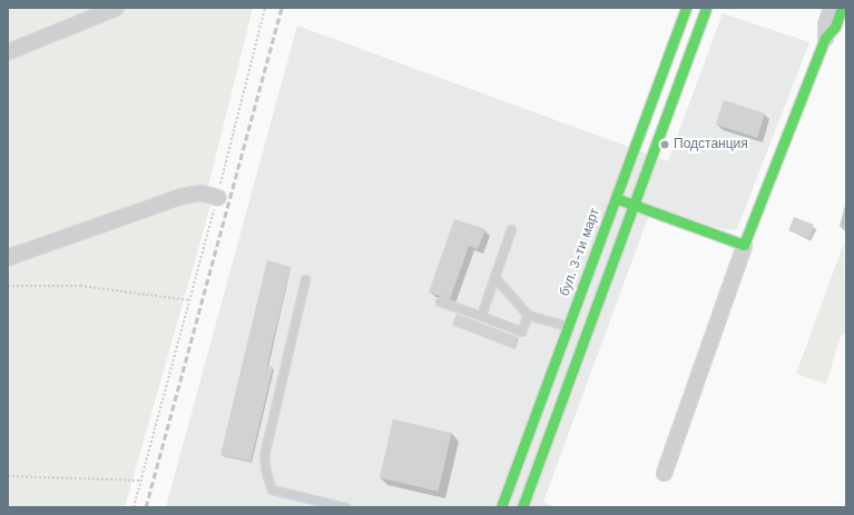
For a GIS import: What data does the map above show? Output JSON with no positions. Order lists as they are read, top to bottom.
{
  "streets": {
    "main road": ["бул. 3-ти март"]
  },
  "places": ["Подстанция"]
}
